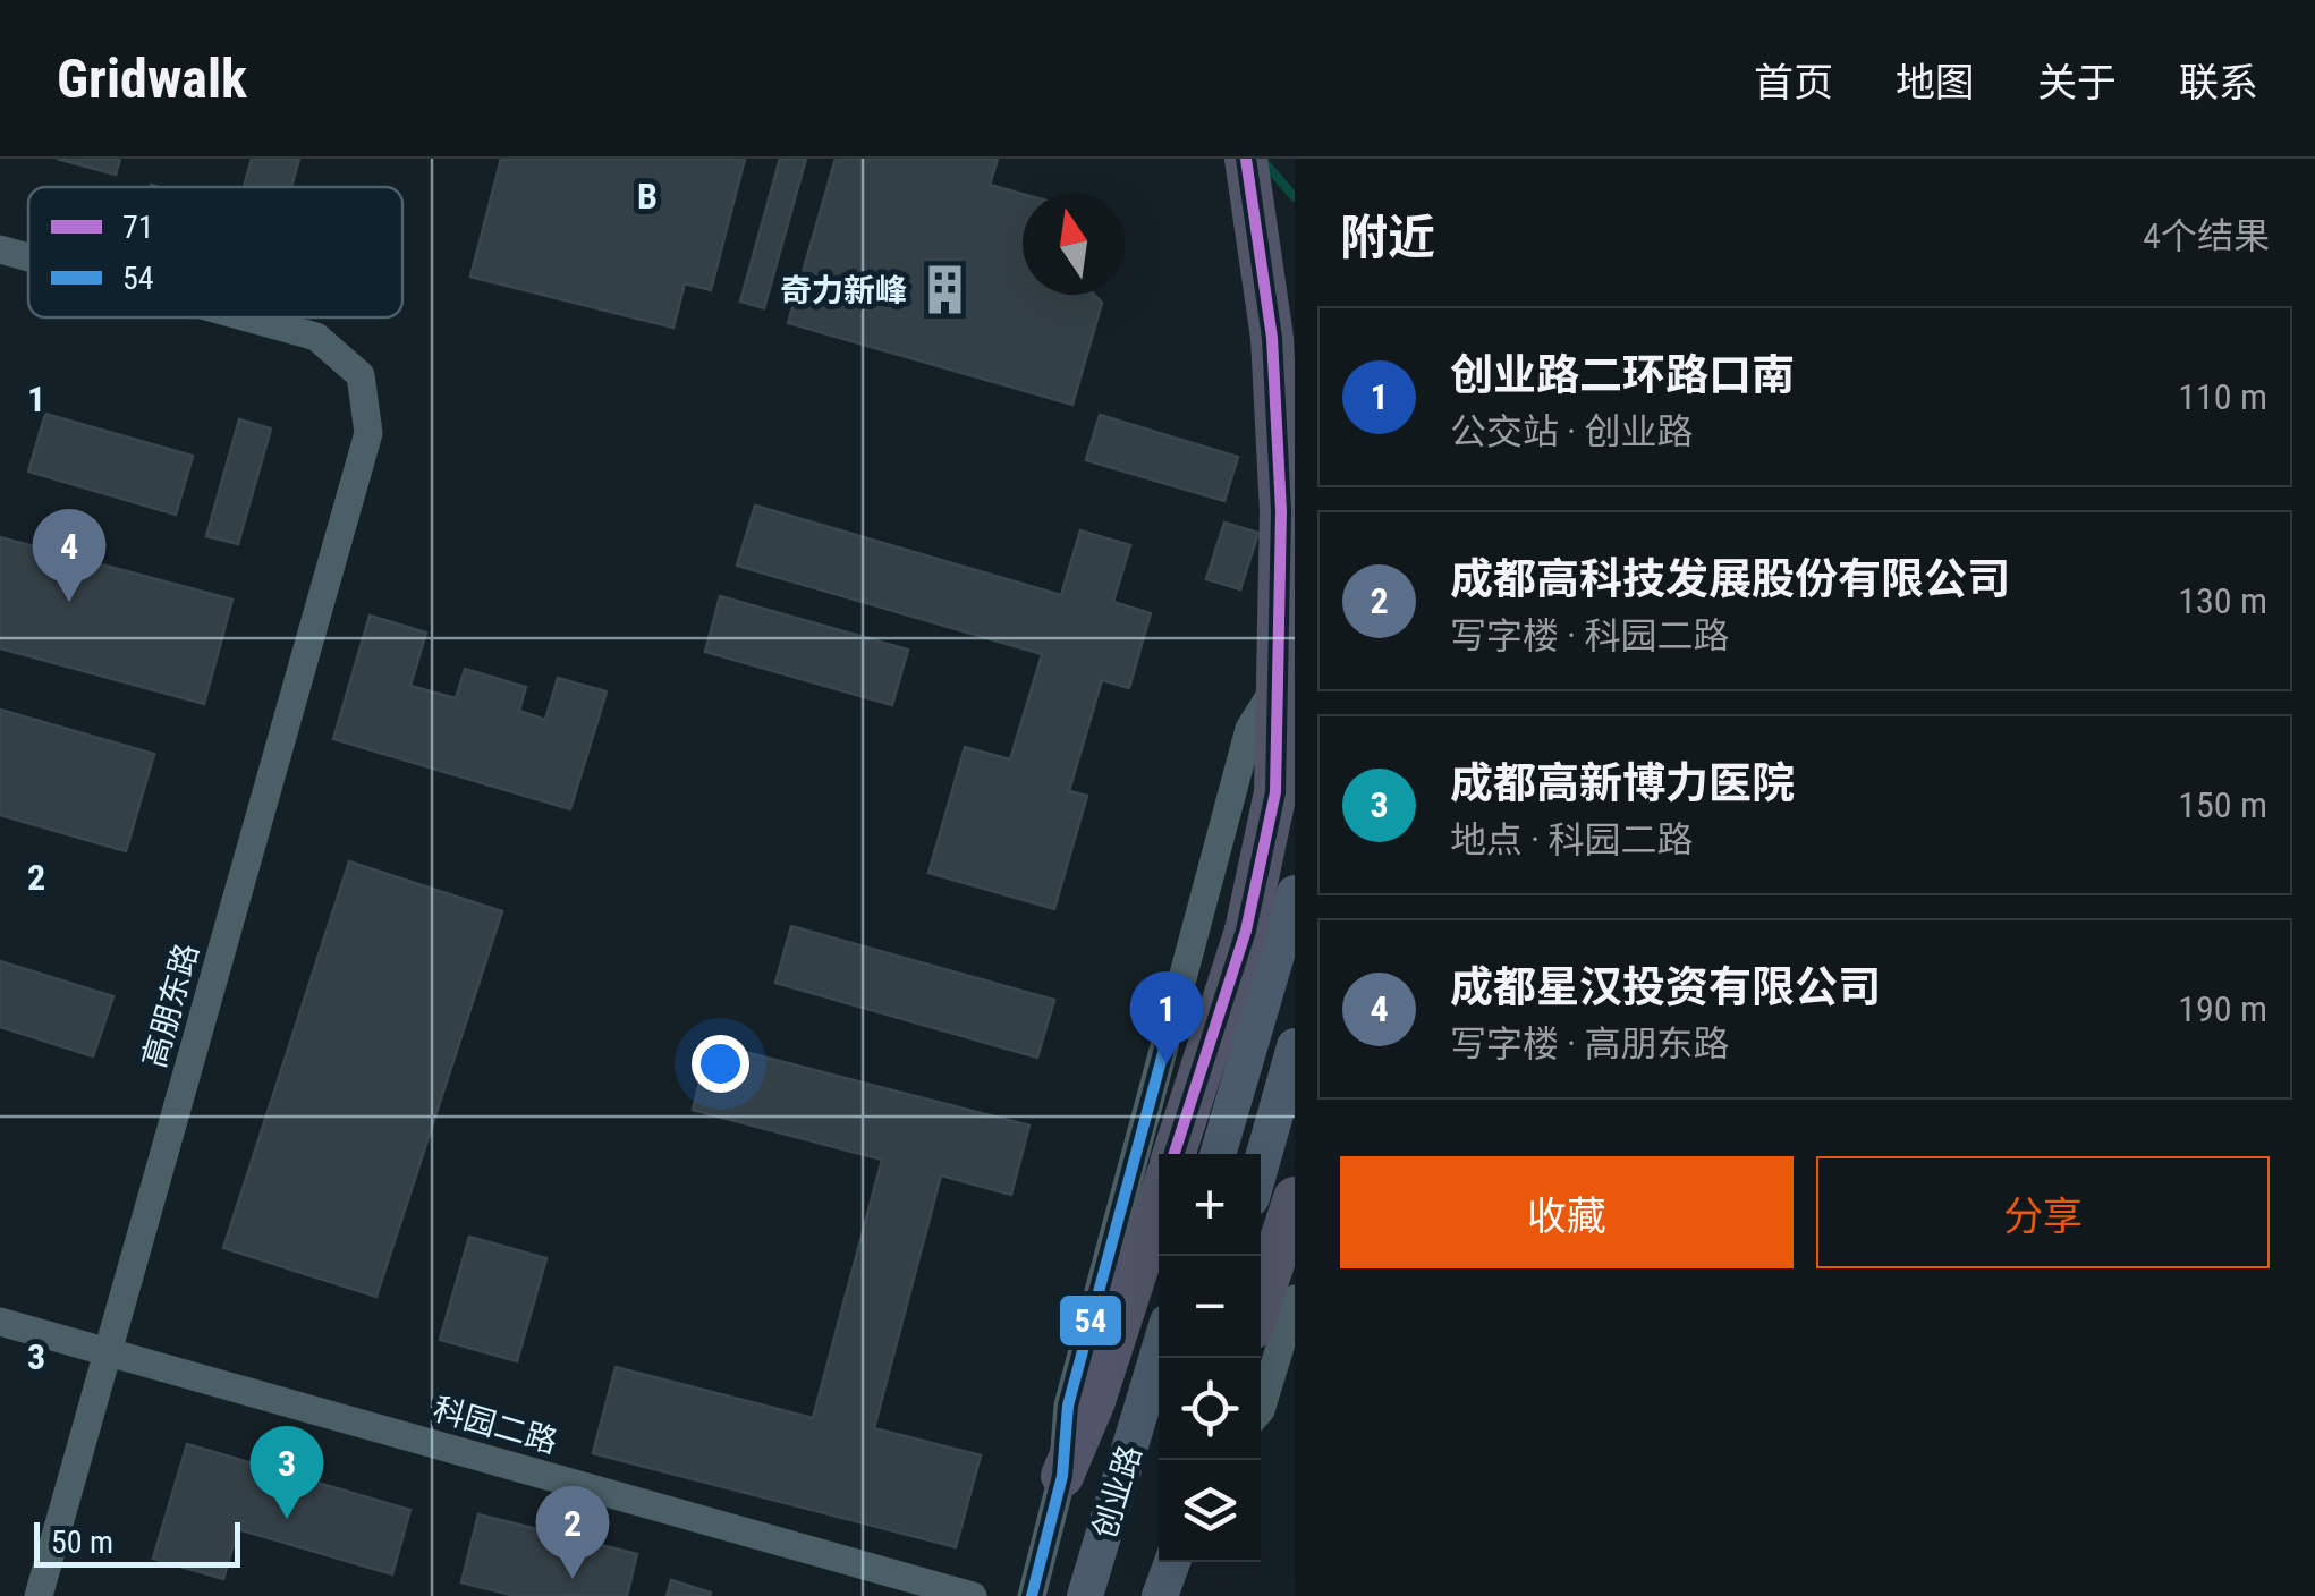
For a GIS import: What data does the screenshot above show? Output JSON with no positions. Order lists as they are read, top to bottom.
{
  "streets": {
    "main road": ["创业路"],
    "street": ["高朋东路", "科园二路"]
  },
  "crossings": [
    ["高朋东路", "科园二路"]
  ],
  "places": {
    "building": ["奇力新峰"]
  },
  "lines": ["transit line 71", "transit line 54"],
  "legend": ["71", "54"],
  "scale_bar": "50 m",
  "north": "top",
  "page": {
    "header": "Gridwalk",
    "nav": [
      "首页",
      "地图",
      "关于",
      "联系"
    ],
    "heading": ["附近", "4个结果"],
    "list": [
      {
        "mark": "1",
        "name": "创业路二环路口南",
        "note": "公交站 · 创业路",
        "value": "110 m"
      },
      {
        "mark": "2",
        "name": "成都高科技发展股份有限公司",
        "note": "写字楼 · 科园二路",
        "value": "130 m"
      },
      {
        "mark": "3",
        "name": "成都高新博力医院",
        "note": "地点 · 科园二路",
        "value": "150 m"
      },
      {
        "mark": "4",
        "name": "成都星汉投资有限公司",
        "note": "写字楼 · 高朋东路",
        "value": "190 m"
      }
    ],
    "pins": [
      "4",
      "1",
      "3",
      "2"
    ],
    "buttons": ["收藏", "分享"],
    "map_buttons": ["+", "−"],
    "scale": "50 m"
  },
  "grid": {
    "columns": ["B"],
    "rows": ["1", "2", "3"]
  }
}
